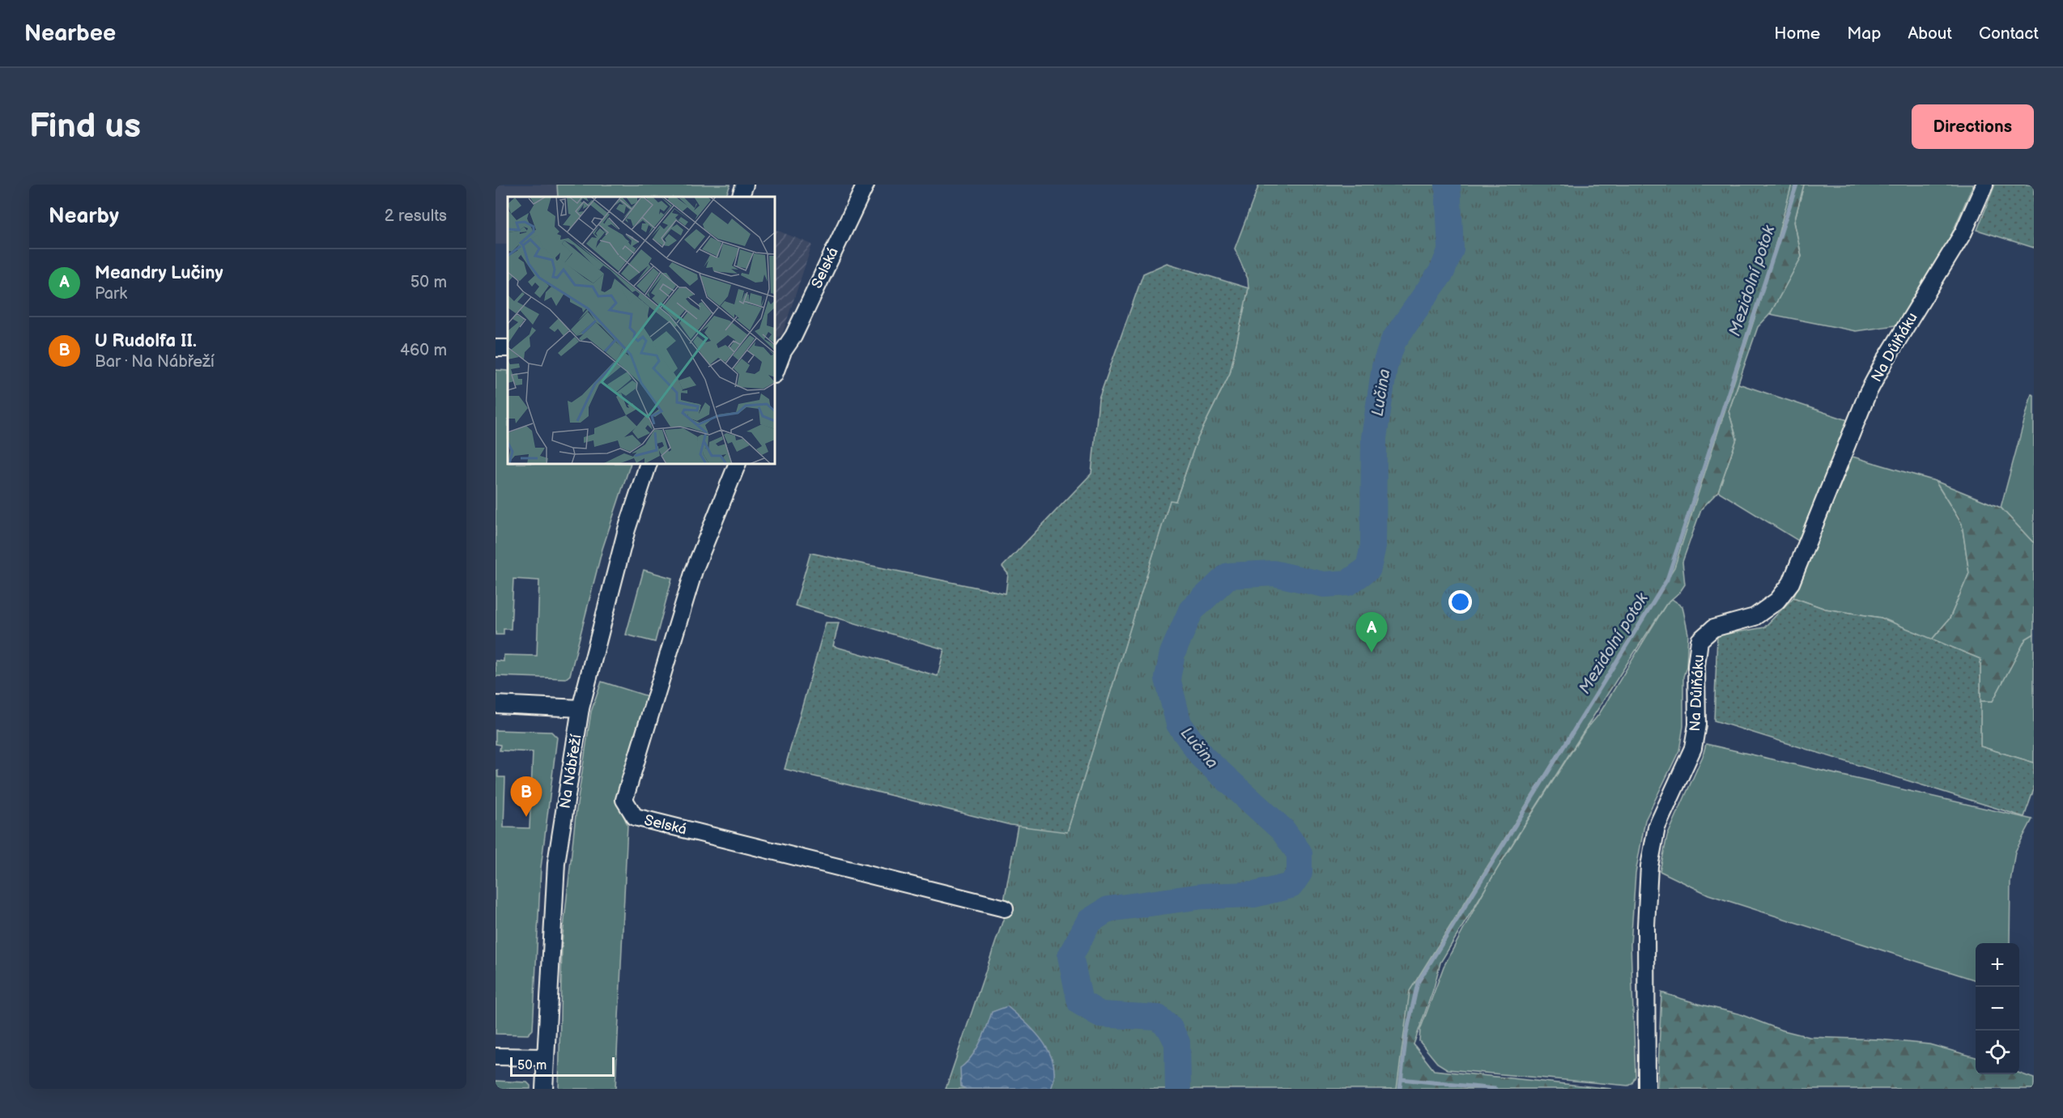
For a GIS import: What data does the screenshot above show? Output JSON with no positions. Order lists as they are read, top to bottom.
{
  "streets": {
    "street": ["Selská", "Na Důlňáku", "Na Nábřeží"]
  },
  "water": ["Mezidolní potok", "Lučina"],
  "scale_bar": "50 m",
  "page": {
    "header": "Nearbee",
    "nav": [
      "Home",
      "Map",
      "About",
      "Contact"
    ],
    "buttons": "Directions",
    "title": "Find us",
    "heading": ["Nearby", "2 results"],
    "list": [
      {
        "mark": "A",
        "name": "Meandry Lučiny",
        "note": "Park",
        "value": "50 m"
      },
      {
        "mark": "B",
        "name": "U Rudolfa II.",
        "note": "Bar · Na Nábřeží",
        "value": "460 m"
      }
    ],
    "pins": ["A", "B"],
    "map_buttons": ["+", "−"],
    "scale": "50 m"
  }
}
